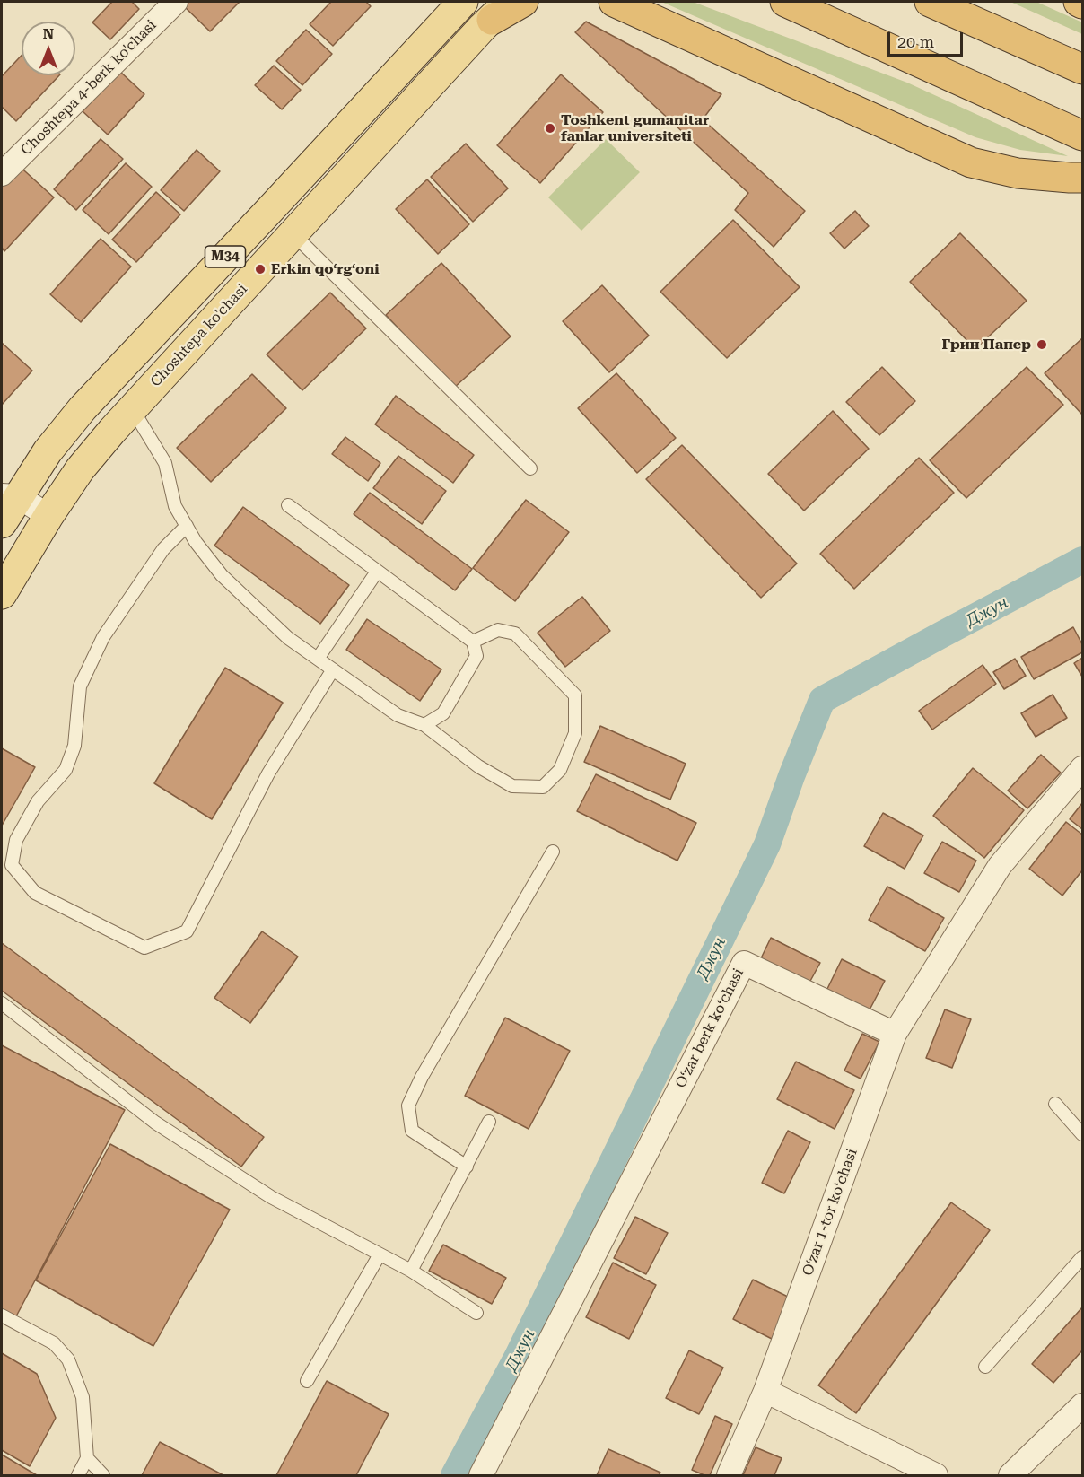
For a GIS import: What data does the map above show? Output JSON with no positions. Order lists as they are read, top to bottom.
{
  "streets": {
    "main road": ["M34", "Choshtepa ko'chasi"],
    "street": ["Choshtepa 4-berk ko'chasi", "Oʻzar berk koʻchasi", "O‘zar 1-tor koʻchasi"]
  },
  "crossings": [
    ["Oʻzar berk koʻchasi", "O‘zar 1-tor koʻchasi"]
  ],
  "water": ["Джун"],
  "places": ["Toshkent gumanitar fanlar universiteti", "Erkin qoʻrgʻoni", "Грин Папер"],
  "scale_bar": "20 m",
  "north": "top"
}
